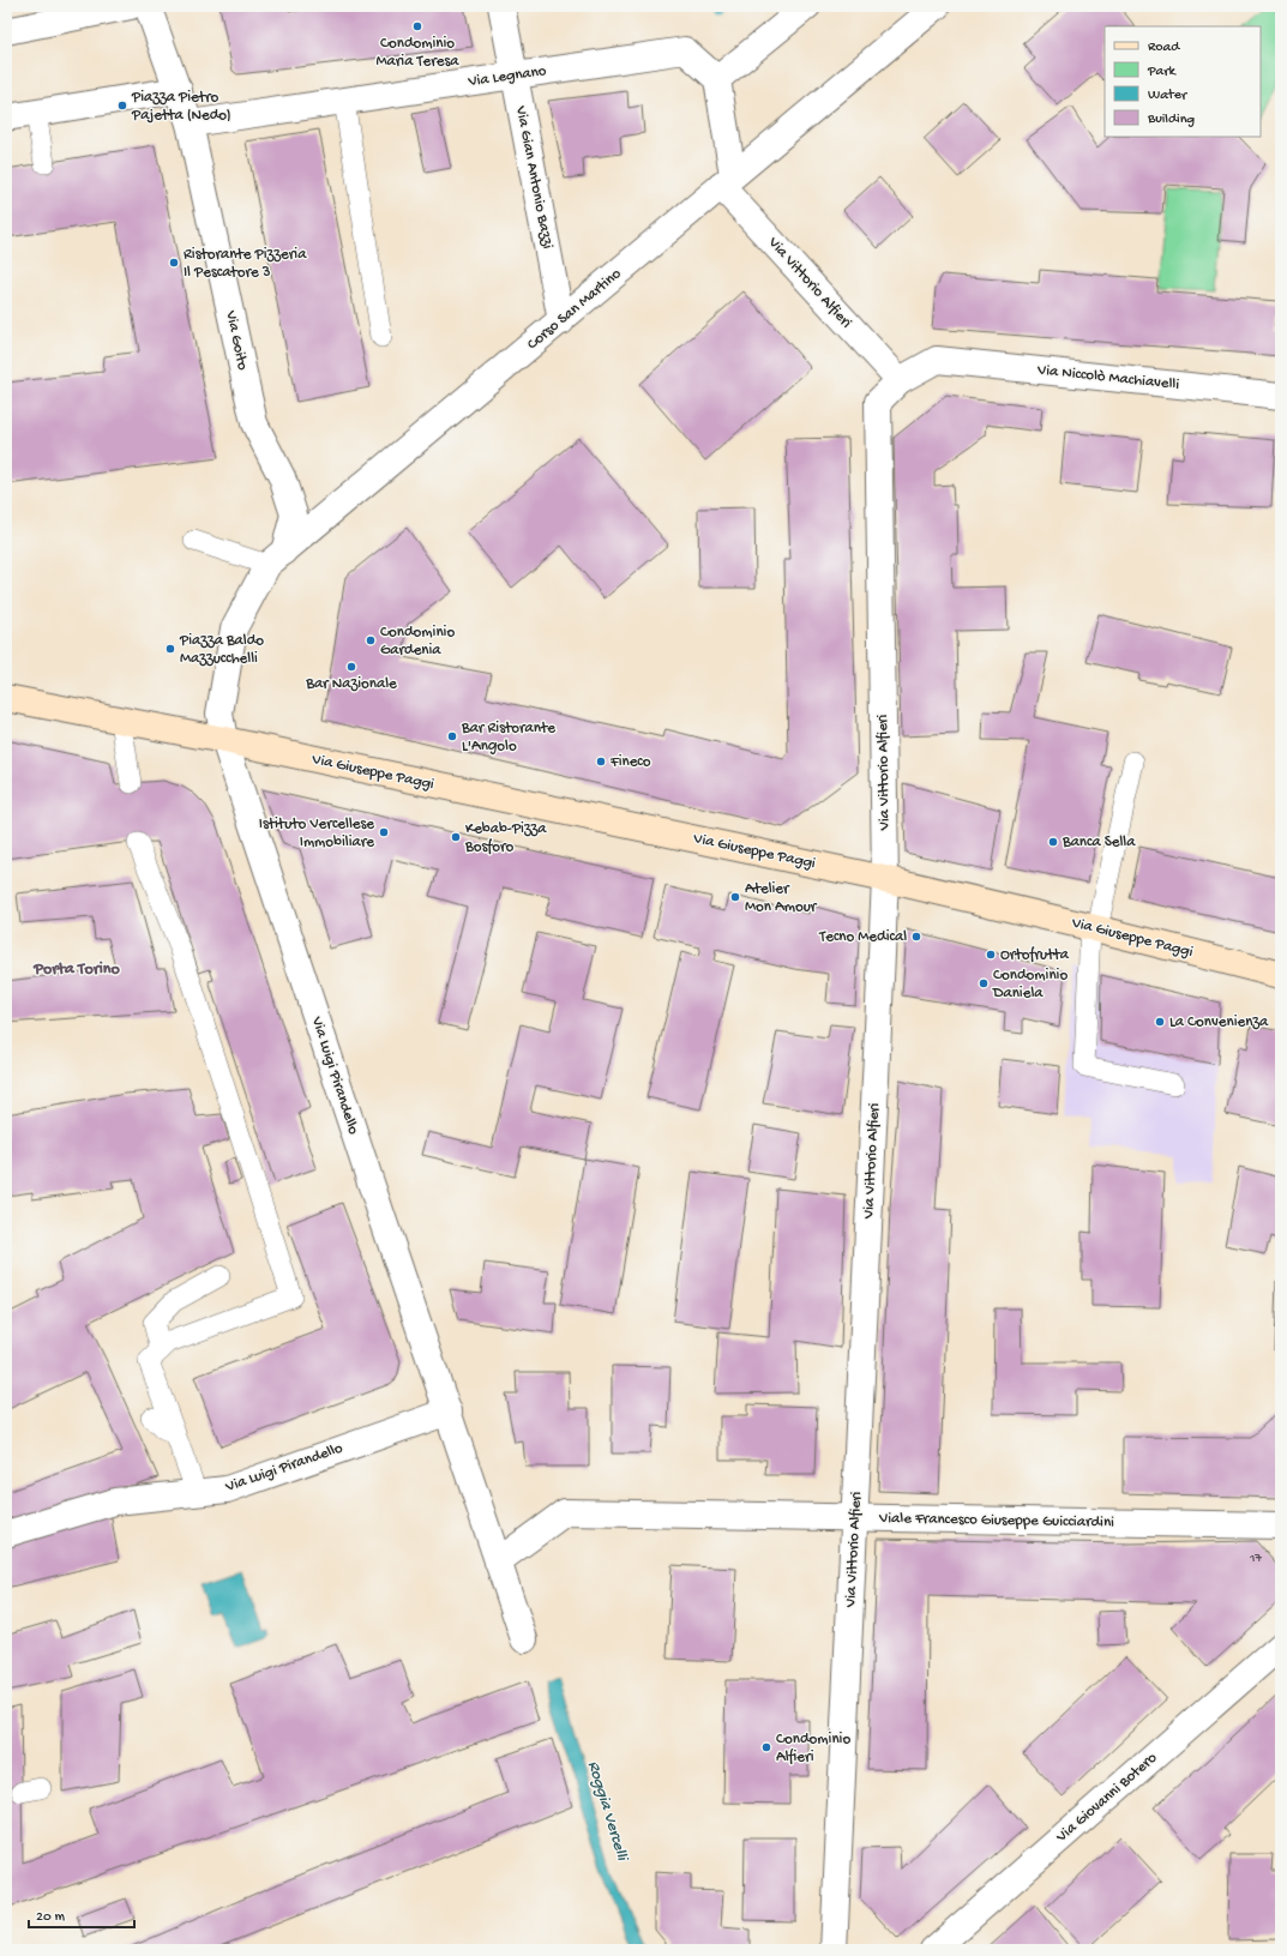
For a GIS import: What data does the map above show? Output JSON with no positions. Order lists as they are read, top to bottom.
{
  "streets": {
    "main road": ["Via Giuseppe Paggi"],
    "street": [
      "Via Legnano",
      "Via Gian Antonio Bazzi",
      "Via Vittorio Alfieri",
      "Corso San Martino",
      "Via Goito",
      "Via Niccolò Machiavelli",
      "Via Luigi Pirandello",
      "Viale Francesco Giuseppe Guicciardini",
      "Via Giovanni Botero"
    ]
  },
  "crossings": [
    ["Via Legnano", "Via Gian Antonio Bazzi"],
    ["Via Legnano", "Via Goito"],
    ["Via Gian Antonio Bazzi", "Corso San Martino"],
    ["Via Vittorio Alfieri", "Corso San Martino"],
    ["Via Vittorio Alfieri", "Via Niccolò Machiavelli"],
    ["Via Vittorio Alfieri", "Via Giuseppe Paggi"],
    ["Via Vittorio Alfieri", "Viale Francesco Giuseppe Guicciardini"],
    ["Corso San Martino", "Via Goito"],
    ["Corso San Martino", "Via Giuseppe Paggi"],
    ["Corso San Martino", "Via Luigi Pirandello"],
    ["Via Giuseppe Paggi", "Via Luigi Pirandello"],
    ["Via Luigi Pirandello", "Viale Francesco Giuseppe Guicciardini"]
  ],
  "districts": ["Porta Torino"],
  "water": ["Roggia Vercelli"],
  "places": [
    "Condominio Maria Teresa",
    "Piazza Pietro Pajetta (Nedo)",
    "Ristorante Pizzeria Il Pescatore 3",
    "Condominio Gardenia",
    "Piazza Baldo Mazzucchelli",
    "Bar Nazionale",
    "Bar Ristorante L'Angolo",
    "Fineco",
    "Istituto Vercellese Immobiliare",
    "Kebab-Pizza Bosforo",
    "Banca Sella",
    "Atelier Mon Amour",
    "Tecno Medical",
    "Ortofrutta",
    "Condominio Daniela",
    "La Convenienza",
    "Condominio Alfieri"
  ],
  "house_numbers": ["17"],
  "legend": [
    "Road",
    "Park",
    "Water",
    "Building"
  ],
  "scale_bar": "20 m"
}
